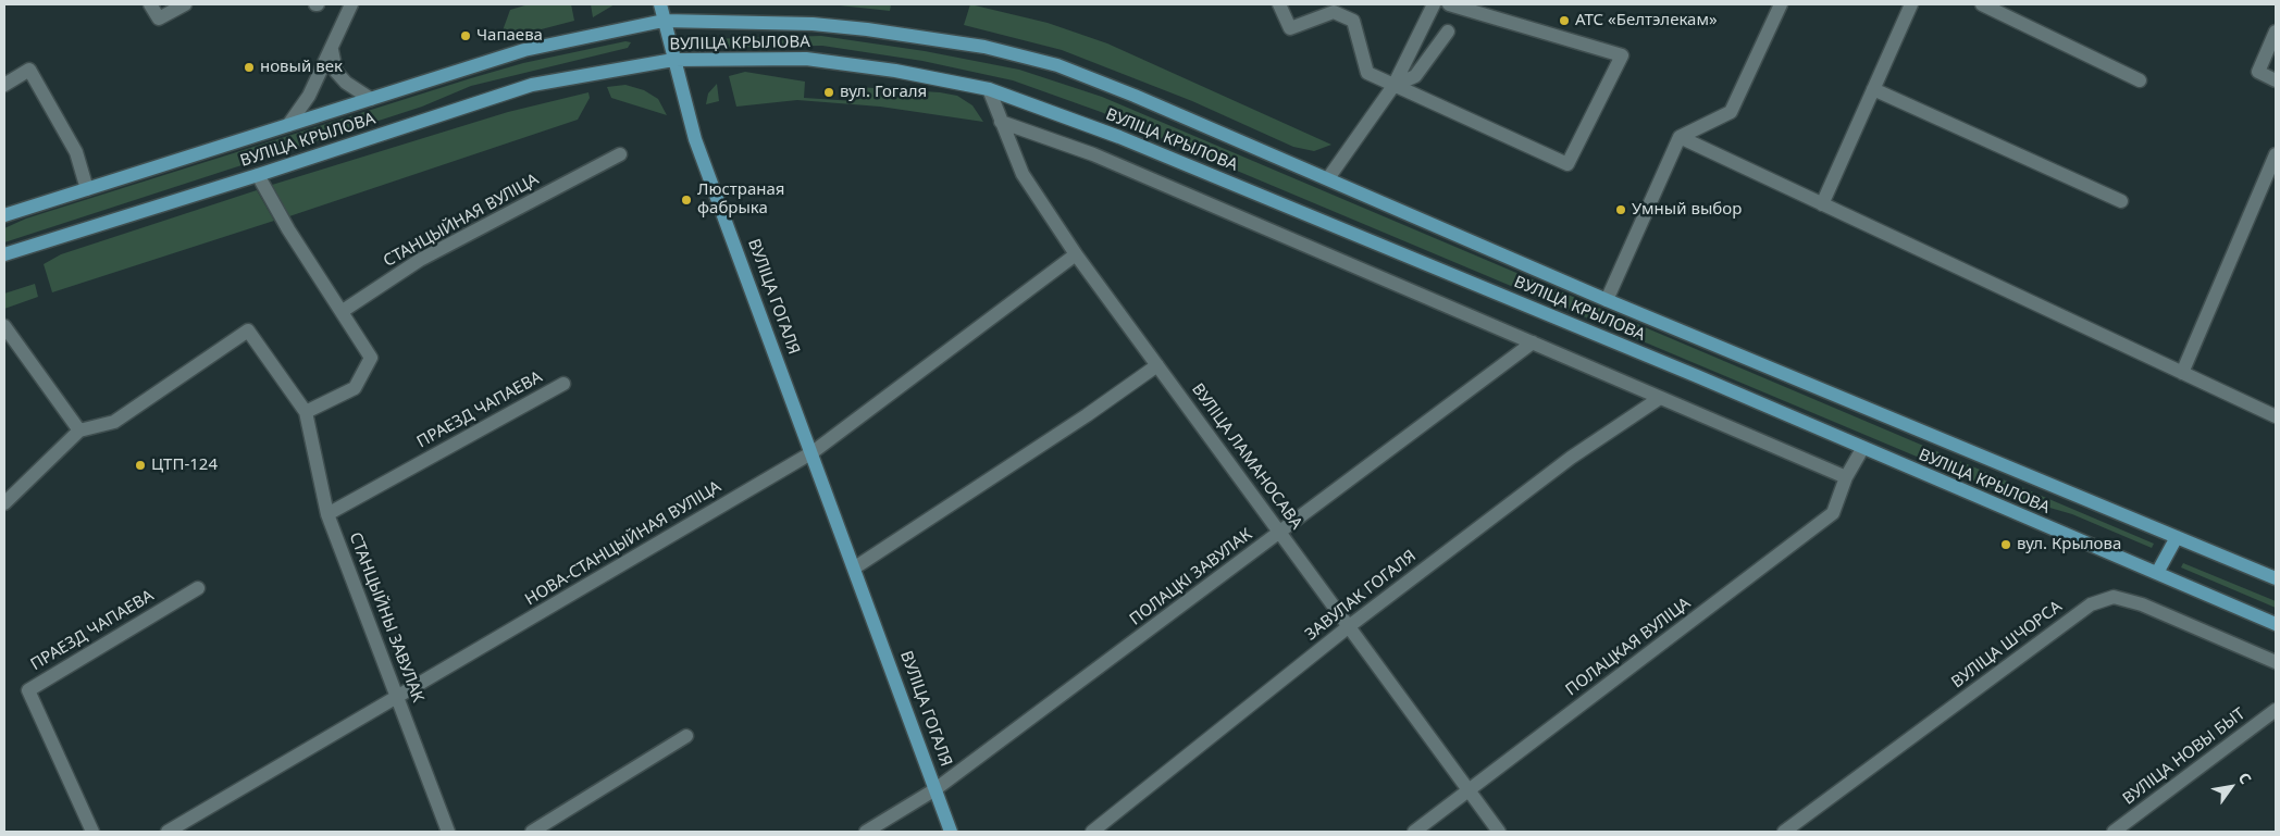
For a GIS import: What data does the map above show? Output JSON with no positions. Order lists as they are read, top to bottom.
{
  "streets": {
    "main road": ["ВУЛІЦА КРЫЛОВА", "ВУЛІЦА ГОГАЛЯ"],
    "street": [
      "СТАНЦЫЙНАЯ ВУЛІЦА",
      "ПРАЕЗД ЧАПАЕВА",
      "ВУЛІЦА ЛАМАНОСАВА",
      "НОВА-СТАНЦЫЙНАЯ ВУЛІЦА",
      "ПОЛАЦКІ ЗАВУЛАК",
      "ЗАВУЛАК ГОГАЛЯ",
      "СТАНЦЫЙНЫ ЗАВУЛАК",
      "ВУЛІЦА ШЧОРСА",
      "ПОЛАЦКАЯ ВУЛІЦА",
      "ВУЛІЦА НОВЫ БЫТ"
    ]
  },
  "crossings": [
    ["ВУЛІЦА КРЫЛОВА", "ВУЛІЦА ГОГАЛЯ"],
    ["ВУЛІЦА КРЫЛОВА", "ВУЛІЦА ЛАМАНОСАВА"],
    ["ВУЛІЦА КРЫЛОВА", "ПОЛАЦКАЯ ВУЛІЦА"],
    ["ВУЛІЦА ГОГАЛЯ", "НОВА-СТАНЦЫЙНАЯ ВУЛІЦА"],
    ["ВУЛІЦА ГОГАЛЯ", "ПОЛАЦКІ ЗАВУЛАК"],
    ["ПРАЕЗД ЧАПАЕВА", "СТАНЦЫЙНЫ ЗАВУЛАК"],
    ["ВУЛІЦА ЛАМАНОСАВА", "НОВА-СТАНЦЫЙНАЯ ВУЛІЦА"],
    ["ВУЛІЦА ЛАМАНОСАВА", "ПОЛАЦКІ ЗАВУЛАК"],
    ["ВУЛІЦА ЛАМАНОСАВА", "ЗАВУЛАК ГОГАЛЯ"],
    ["ВУЛІЦА ЛАМАНОСАВА", "ПОЛАЦКАЯ ВУЛІЦА"],
    ["НОВА-СТАНЦЫЙНАЯ ВУЛІЦА", "СТАНЦЫЙНЫ ЗАВУЛАК"]
  ],
  "places": [
    "АТС «Белтэлекам»",
    "Чапаева",
    "новый век",
    "вул. Гогаля",
    "Люстраная фабрыка",
    "Умный выбор",
    "ЦТП-124",
    "вул. Крылова"
  ],
  "north": "top right"
}
